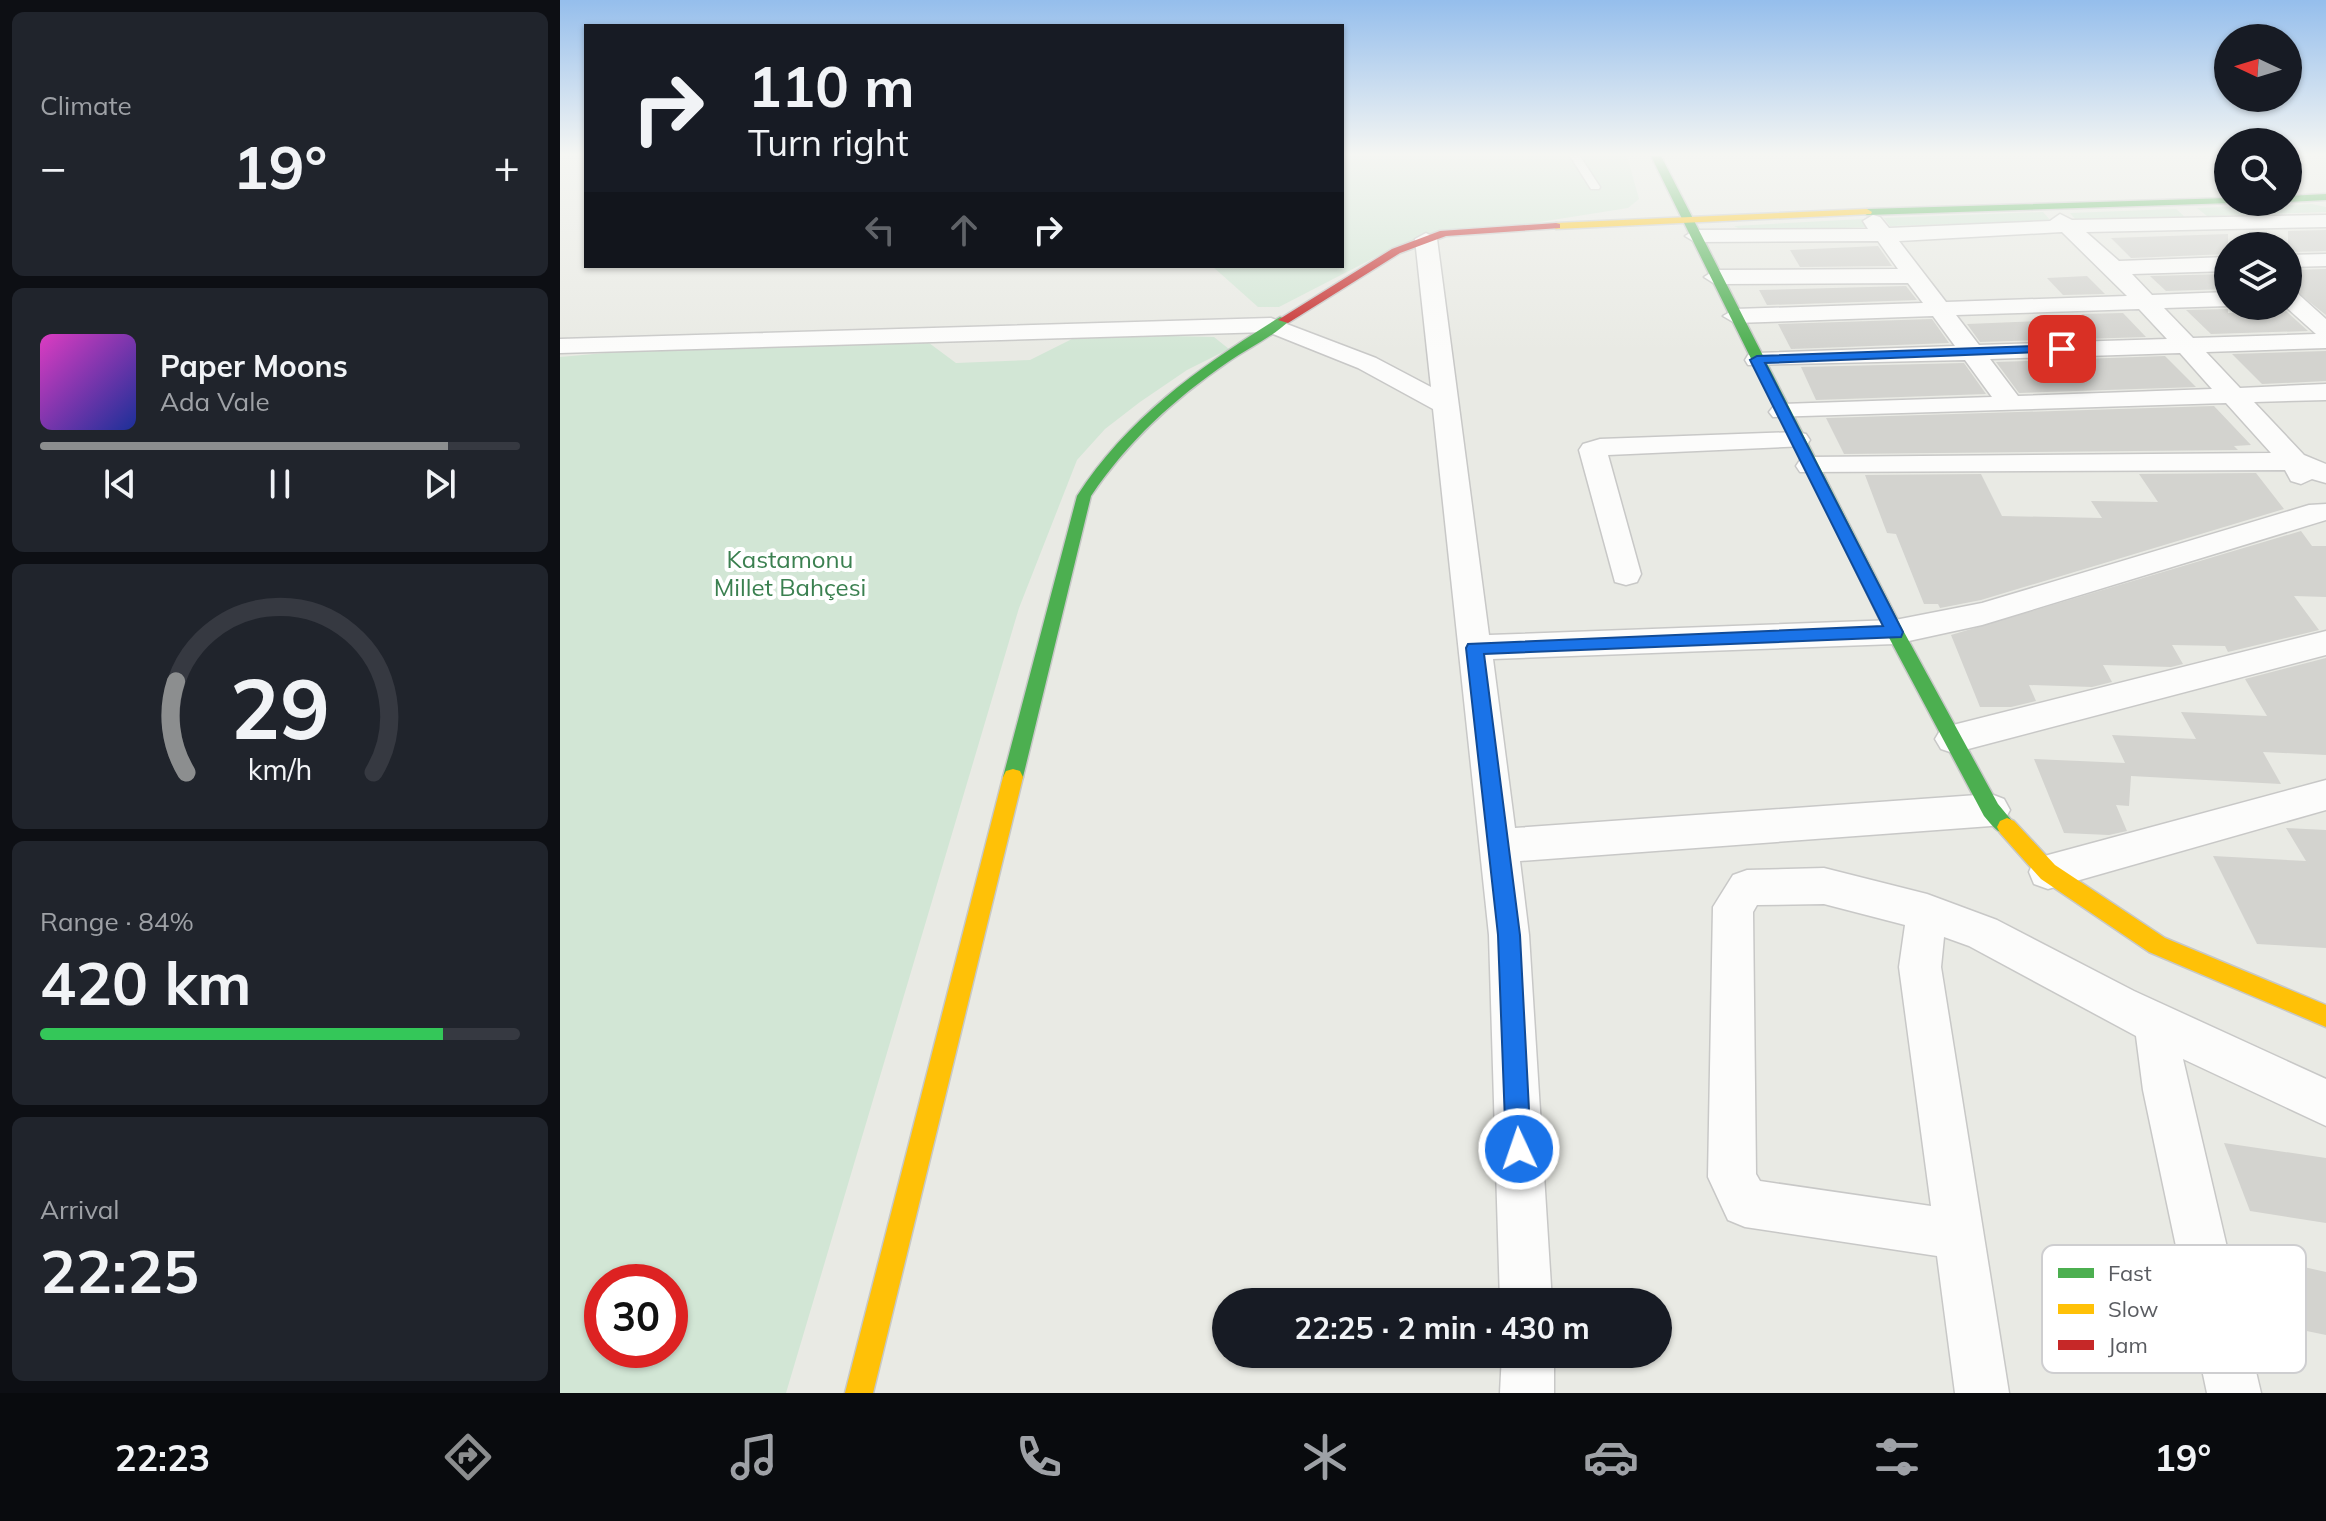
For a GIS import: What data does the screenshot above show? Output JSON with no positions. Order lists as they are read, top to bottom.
{
  "parks": ["Kastamonu Millet Bahçesi"],
  "legend": ["Fast", "Slow", "Jam"],
  "north": "left",
  "page": {
    "tile": [
      "Climate",
      ["Range · 84%", "420 km"],
      ["Arrival", "22:25"]
    ],
    "turn": ["110 m", "Turn right"],
    "heat": ["−", "19°", "+"],
    "song": ["Paper Moons", "Ada Vale"],
    "limit": "30",
    "trip": "22:25 · 2 min · 430 m",
    "tabs": ["22:23", "19°"],
    "gauge": ["29", "km/h"]
  }
}
